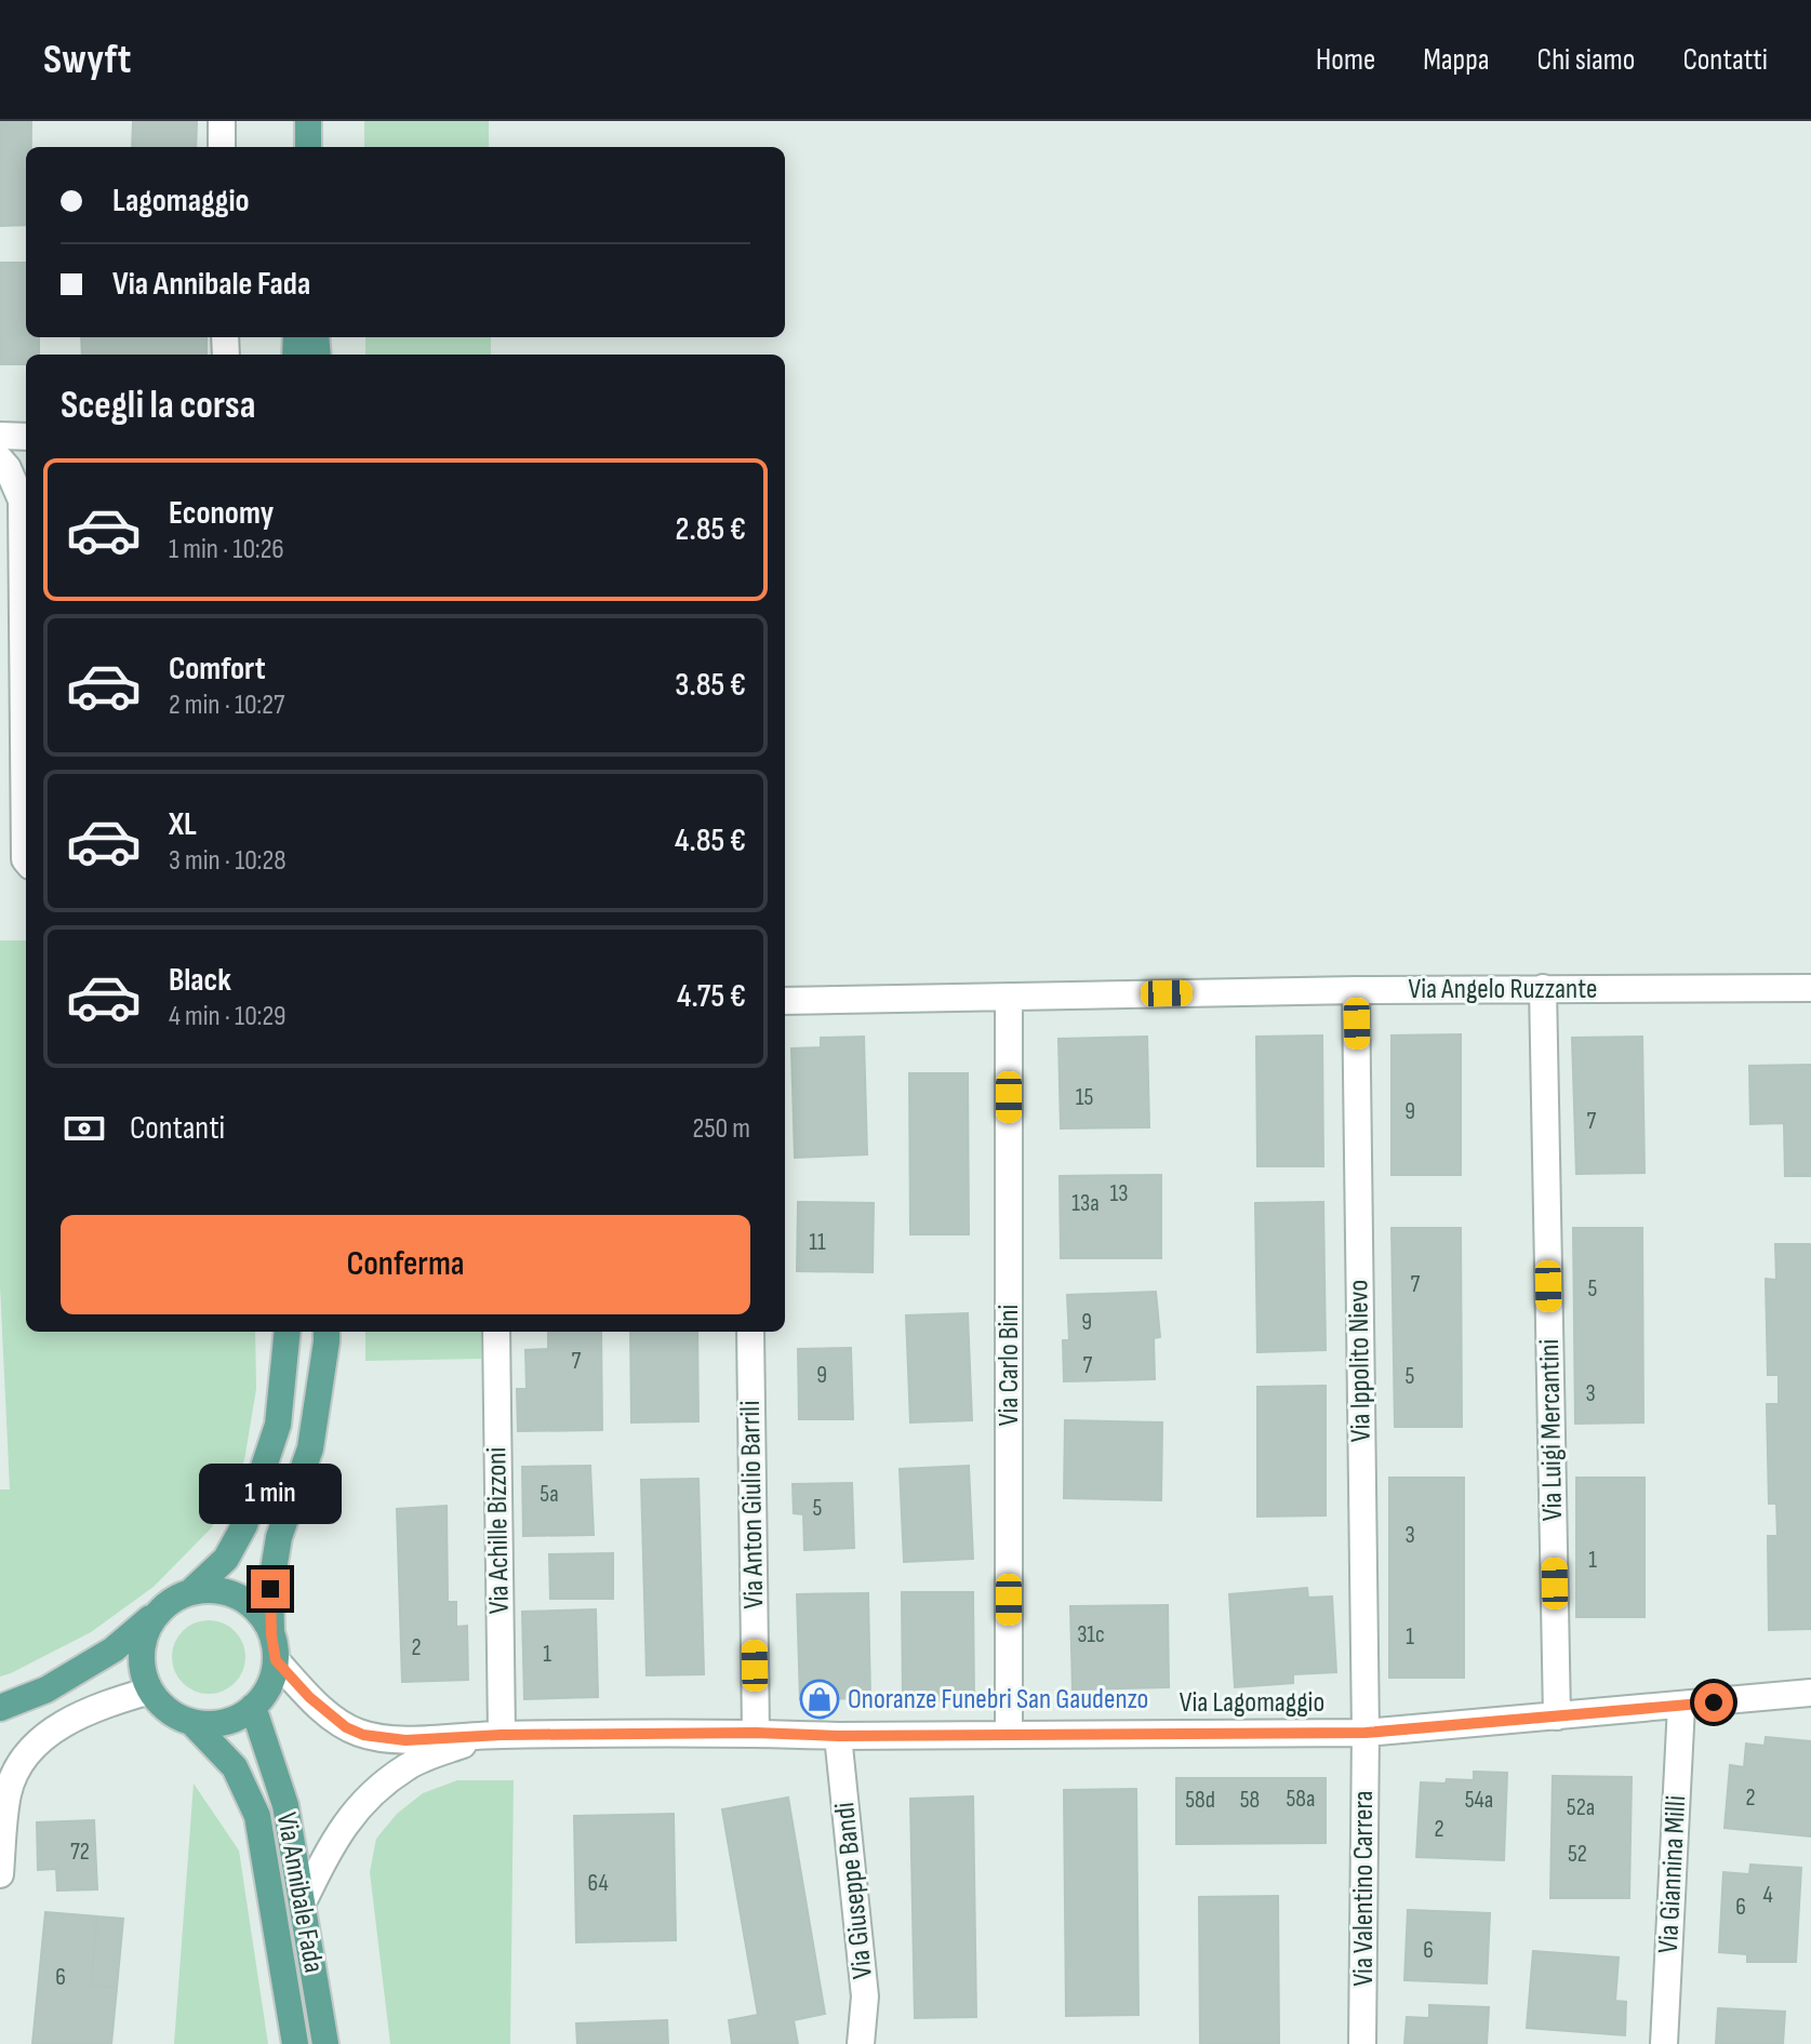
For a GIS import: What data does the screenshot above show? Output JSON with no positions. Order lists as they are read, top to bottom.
{
  "streets": {
    "main road": ["Via Annibale Fada"],
    "street": [
      "Via Angelo Ruzzante",
      "Via Ippolito Nievo",
      "Via Carlo Bini",
      "Via Luigi Mercantini",
      "Via Anton Giulio Barrili",
      "Via Achille Bizzoni",
      "Via Lagomaggio",
      "Via Giannina Milli",
      "Via Valentino Carrera",
      "Via Giuseppe Bandi"
    ]
  },
  "crossings": [
    ["Via Angelo Ruzzante", "Via Ippolito Nievo"],
    ["Via Angelo Ruzzante", "Via Carlo Bini"],
    ["Via Angelo Ruzzante", "Via Luigi Mercantini"],
    ["Via Ippolito Nievo", "Via Lagomaggio"],
    ["Via Ippolito Nievo", "Via Valentino Carrera"],
    ["Via Carlo Bini", "Via Lagomaggio"],
    ["Via Luigi Mercantini", "Via Lagomaggio"],
    ["Via Anton Giulio Barrili", "Via Lagomaggio"],
    ["Via Achille Bizzoni", "Via Lagomaggio"],
    ["Via Lagomaggio", "Via Giannina Milli"],
    ["Via Lagomaggio", "Via Valentino Carrera"],
    ["Via Lagomaggio", "Via Giuseppe Bandi"],
    ["Via Lagomaggio", "Via Annibale Fada"]
  ],
  "places": {
    "shop": ["Onoranze Funebri San Gaudenzo"]
  },
  "house_numbers": [
    "15",
    "9",
    "7",
    "13",
    "13a",
    "11",
    "7",
    "5",
    "9",
    "7",
    "7",
    "9",
    "5",
    "3",
    "5a",
    "5",
    "3",
    "1",
    "31c",
    "1",
    "2",
    "1",
    "2",
    "58a",
    "58d",
    "58",
    "54a",
    "52a",
    "2",
    "72",
    "52",
    "64",
    "4",
    "6",
    "6",
    "6"
  ],
  "page": {
    "header": "Swyft",
    "nav": [
      "Home",
      "Mappa",
      "Chi siamo",
      "Contatti"
    ],
    "banner": ["Lagomaggio", "Via Annibale Fada"],
    "heading": "Scegli la corsa",
    "list": [
      {
        "name": "Economy",
        "note": "1 min · 10:26",
        "value": "2.85 €"
      },
      {
        "name": "Comfort",
        "note": "2 min · 10:27",
        "value": "3.85 €"
      },
      {
        "name": "XL",
        "note": "3 min · 10:28",
        "value": "4.85 €"
      },
      {
        "name": "Black",
        "note": "4 min · 10:29",
        "value": "4.75 €"
      }
    ],
    "pay": ["Contanti", "250 m"],
    "buttons": "Conferma",
    "bubble": "1 min"
  }
}
